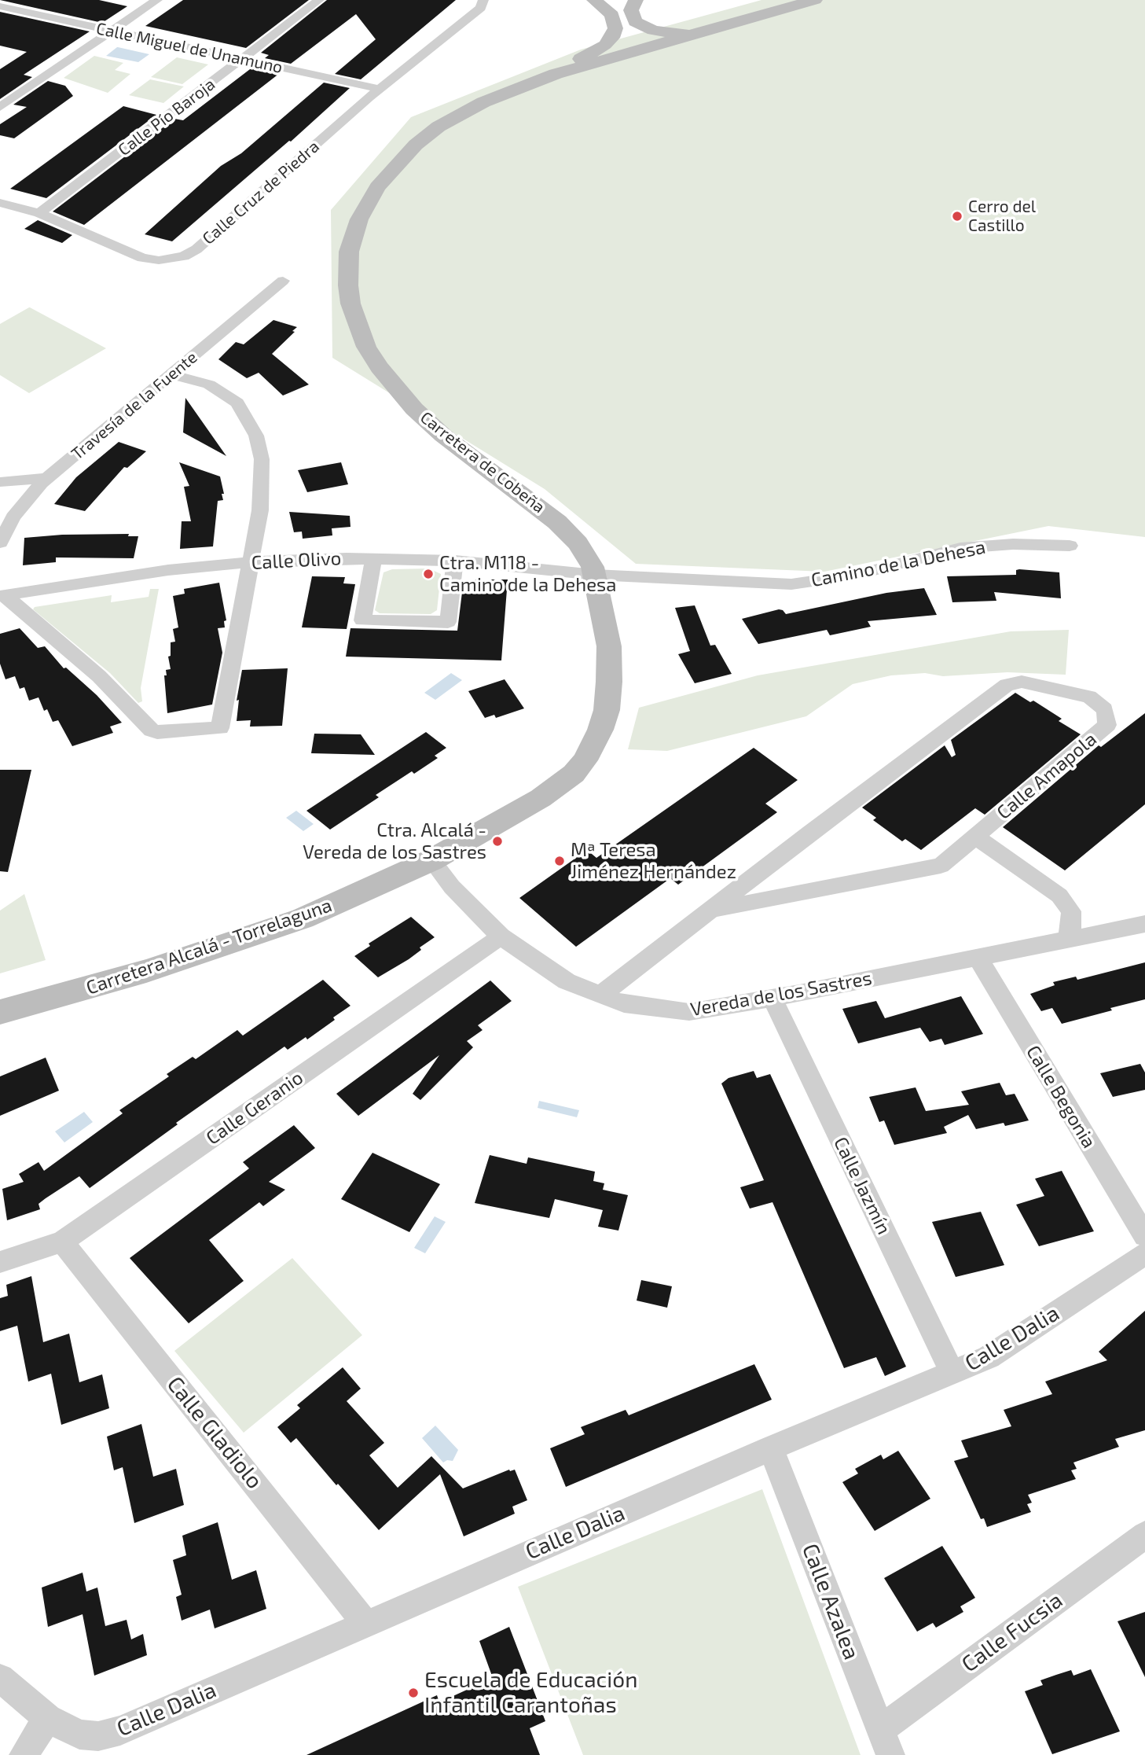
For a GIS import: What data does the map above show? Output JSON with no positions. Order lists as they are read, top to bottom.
{
  "streets": {
    "street": [
      "Calle Miguel de Unamuno",
      "Calle Pío Baroja",
      "Calle Cruz de Piedra",
      "Travesía de la Fuente",
      "Carretera de Cobeña",
      "Calle Olivo",
      "Camino de la Dehesa",
      "Calle Amapola",
      "Carretera Alcalá - Torrelaguna",
      "Vereda de los Sastres",
      "Calle Begonia",
      "Calle Geranio",
      "Calle Jazmín",
      "Calle Dalia",
      "Calle Gladiolo",
      "Calle Azalea",
      "Calle Fucsia"
    ]
  },
  "crossings": [
    ["Calle Miguel de Unamuno", "Calle Pío Baroja"],
    ["Calle Miguel de Unamuno", "Calle Cruz de Piedra"],
    ["Calle Pío Baroja", "Calle Cruz de Piedra"],
    ["Carretera de Cobeña", "Calle Olivo"],
    ["Carretera de Cobeña", "Camino de la Dehesa"],
    ["Carretera de Cobeña", "Carretera Alcalá - Torrelaguna"],
    ["Calle Olivo", "Camino de la Dehesa"],
    ["Calle Olivo", "Carretera Alcalá - Torrelaguna"],
    ["Camino de la Dehesa", "Carretera Alcalá - Torrelaguna"],
    ["Calle Amapola", "Vereda de los Sastres"],
    ["Carretera Alcalá - Torrelaguna", "Vereda de los Sastres"],
    ["Vereda de los Sastres", "Calle Begonia"],
    ["Vereda de los Sastres", "Calle Geranio"],
    ["Vereda de los Sastres", "Calle Jazmín"],
    ["Calle Geranio", "Calle Gladiolo"],
    ["Calle Jazmín", "Calle Dalia"],
    ["Calle Dalia", "Calle Gladiolo"],
    ["Calle Dalia", "Calle Azalea"],
    ["Calle Azalea", "Calle Fucsia"]
  ],
  "places": [
    "Cerro del Castillo",
    "Ctra. M118 - Camino de la Dehesa",
    "Ctra. Alcalá - Vereda de los Sastres",
    "Mª Teresa Jiménez Hernández",
    "Escuela de Educación Infantil Carantoñas"
  ]
}
